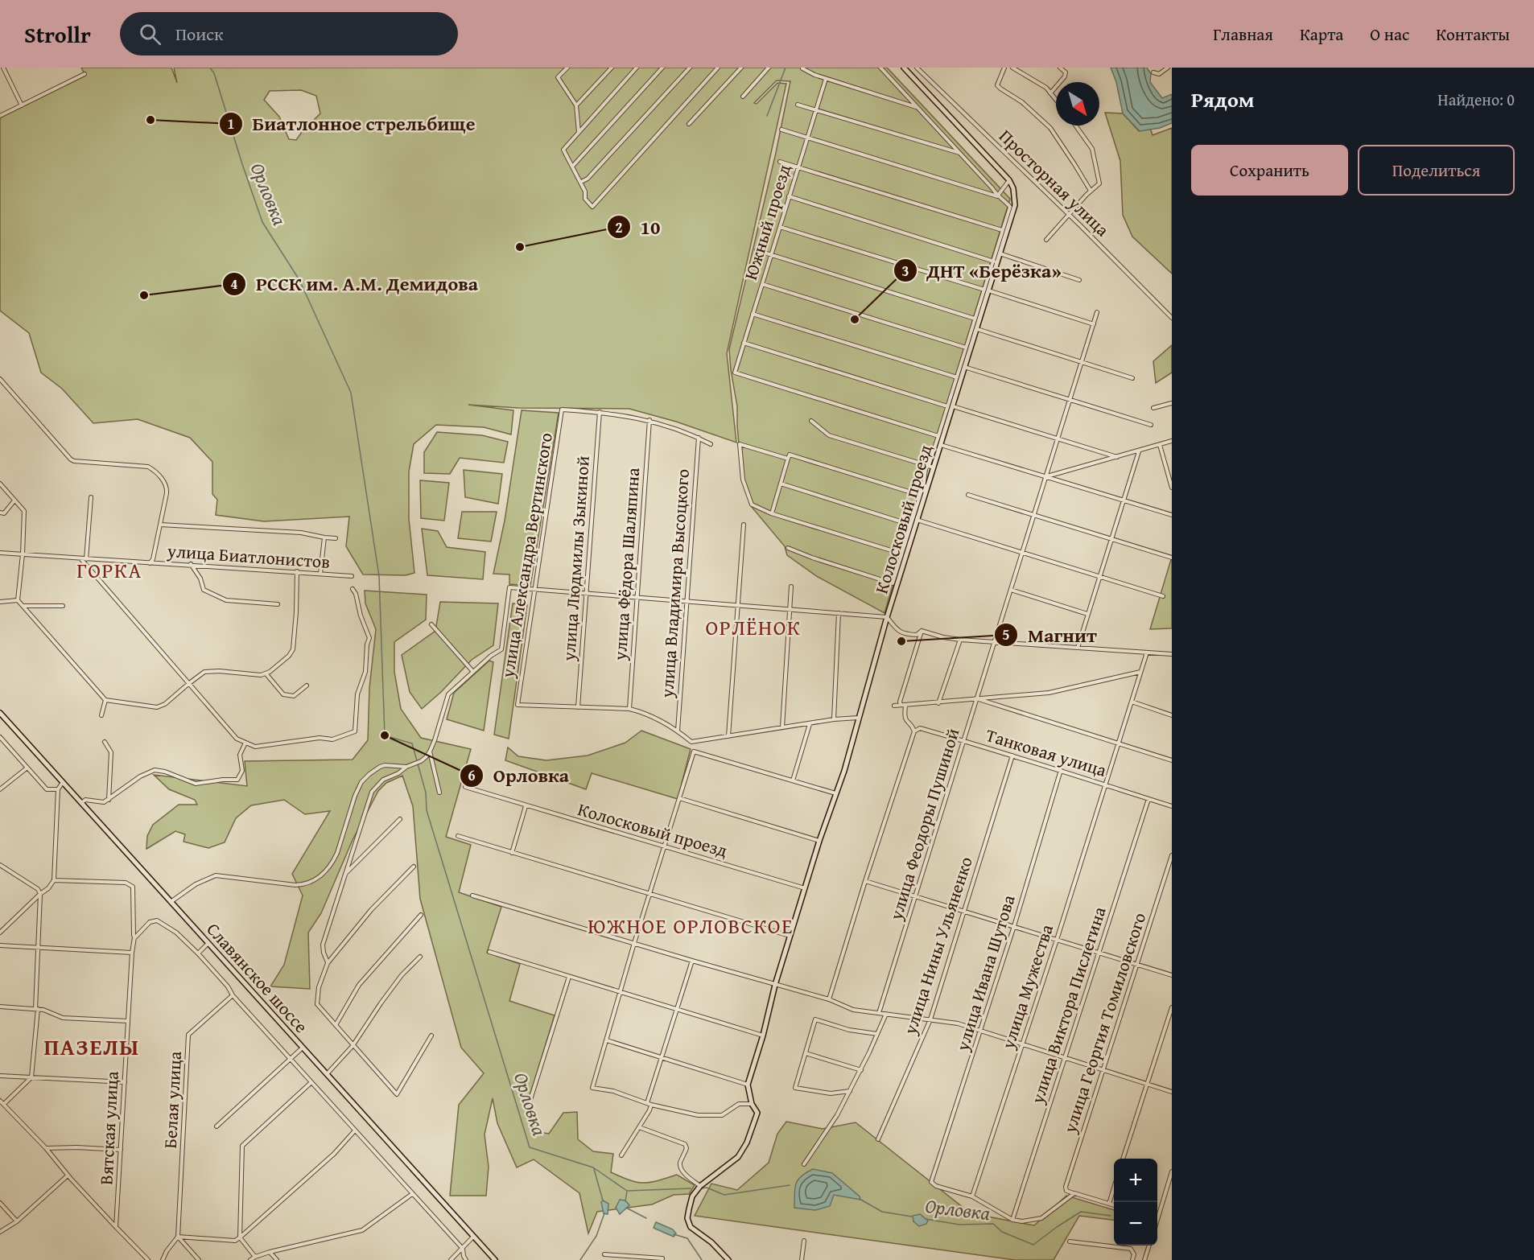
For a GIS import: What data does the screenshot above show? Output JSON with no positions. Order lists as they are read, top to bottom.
{
  "streets": {
    "street": [
      "Просторная улица",
      "Южный проезд",
      "Колосковый проезд",
      "улица Александра Вертинского",
      "улица Биатлонистов",
      "улица Людмилы Зыкиной",
      "улица Фёдора Шаляпина",
      "улица Владимира Высоцкого",
      "Танковая улица",
      "улица Феодоры Пушиной",
      "улица Нины Ульяненко",
      "улица Ивана Шутова",
      "Славянское шоссе",
      "улица Мужества",
      "улица Виктора Пислегина",
      "улица Георгия Томиловского",
      "Белая улица",
      "Вятская улица"
    ]
  },
  "crossings": [
    ["улица Александра Вертинского", "улица Людмилы Зыкиной"],
    ["Танковая улица", "улица Феодоры Пушиной"],
    ["Танковая улица", "улица Нины Ульяненко"],
    ["Танковая улица", "улица Ивана Шутова"],
    ["Танковая улица", "улица Мужества"],
    ["Танковая улица", "улица Виктора Пислегина"],
    ["улица Ивана Шутова", "улица Мужества"]
  ],
  "districts": [
    "ГОРКА",
    "ОРЛЁНОК",
    "ЮЖНОЕ ОРЛОВСКОЕ",
    "ПАЗЕЛЫ"
  ],
  "water": ["Орловка"],
  "places": [
    "Биатлонное стрельбище",
    "10",
    "РССК им. А.М. Демидова",
    "ДНТ «Берёзка»",
    "Магнит",
    "Орловка"
  ],
  "north": "bottom right",
  "page": {
    "header": "Strollr",
    "search": "Поиск",
    "nav": [
      "Главная",
      "Карта",
      "О нас",
      "Контакты"
    ],
    "heading": ["Рядом", "Найдено: 0"],
    "buttons": ["Сохранить", "Поделиться"],
    "map_buttons": ["+", "−"]
  }
}
